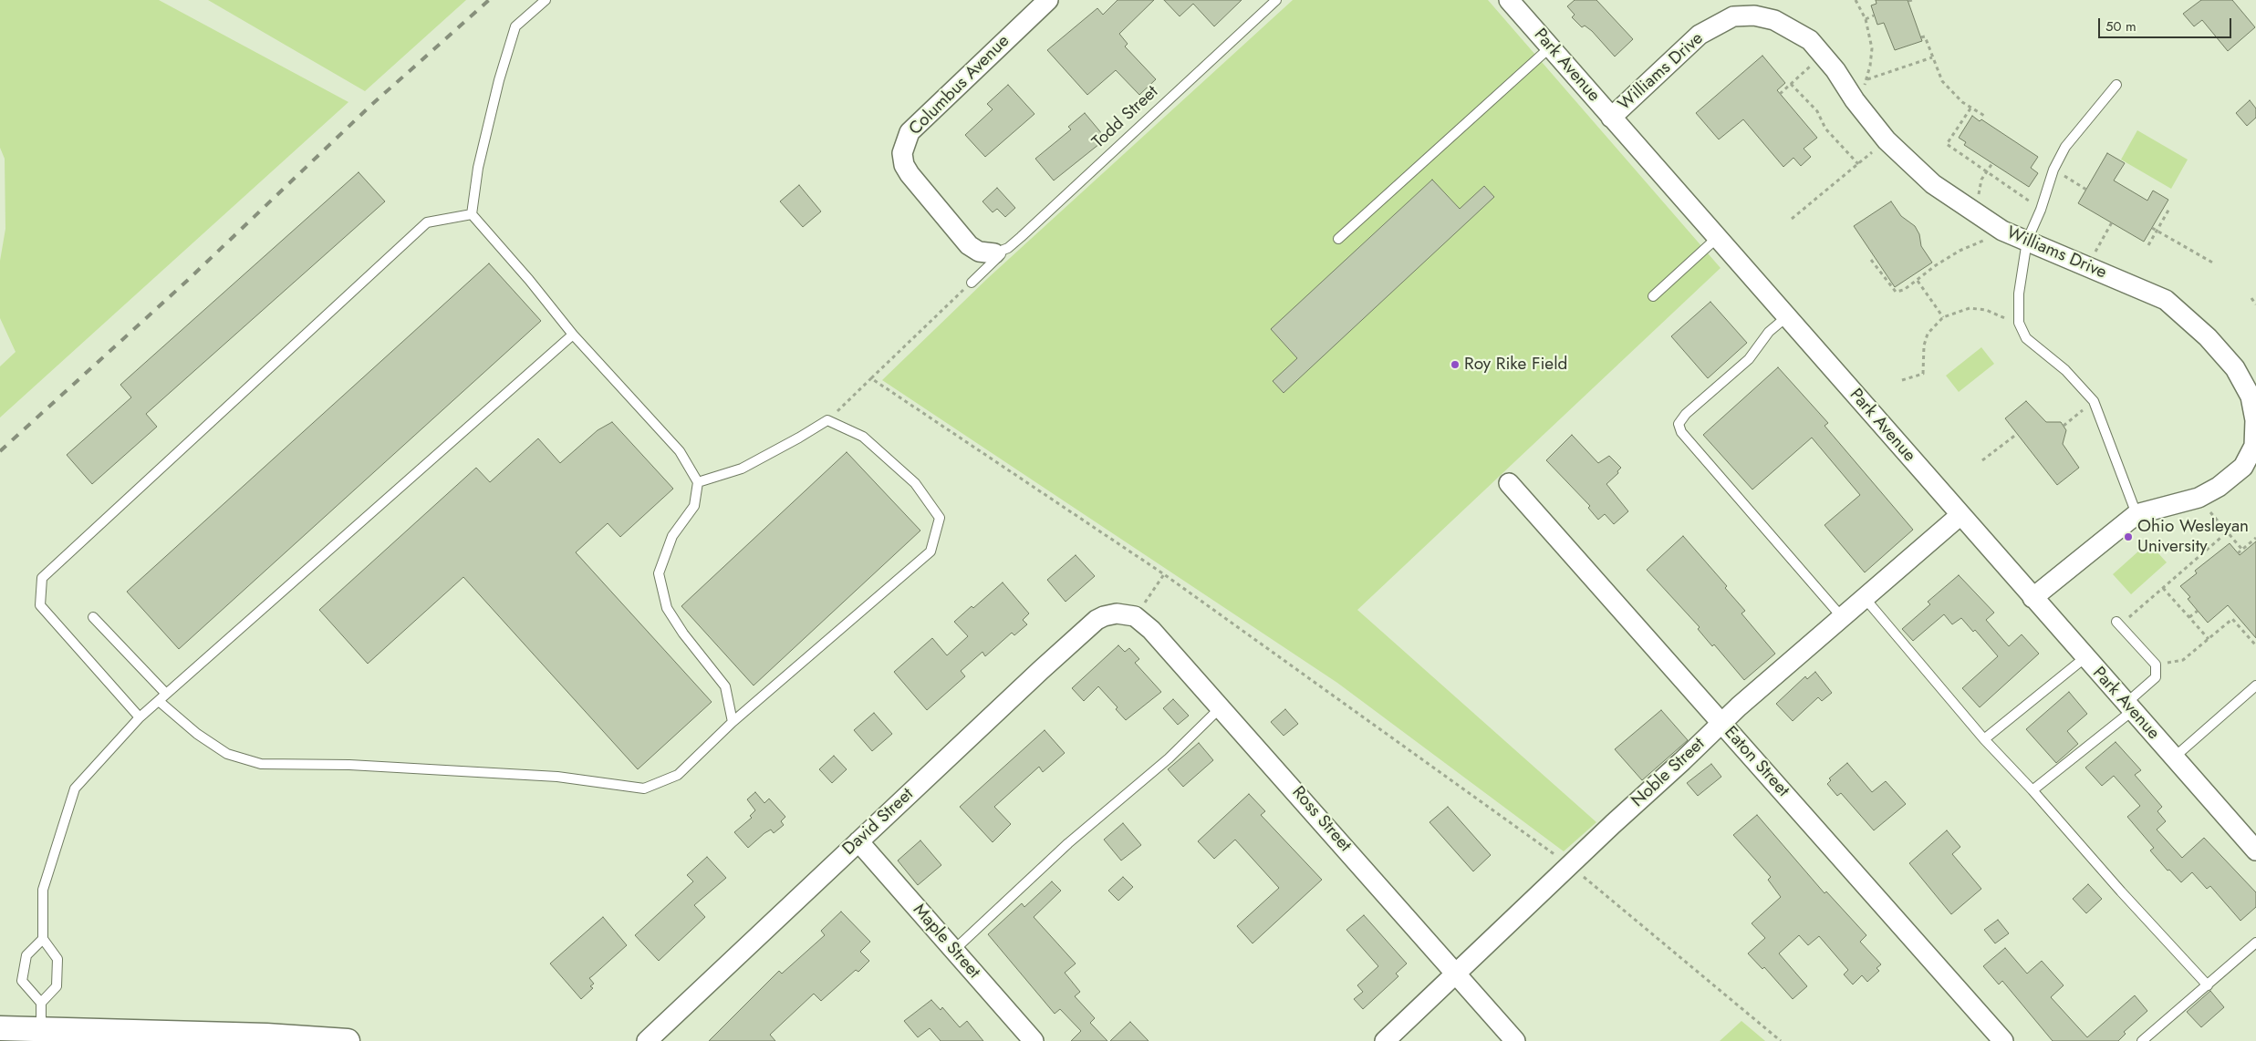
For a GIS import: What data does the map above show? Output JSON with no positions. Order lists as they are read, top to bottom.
{
  "streets": {
    "street": [
      "Park Avenue",
      "Williams Drive",
      "Columbus Avenue",
      "Eaton Street",
      "Noble Street",
      "Ross Street",
      "David Street",
      "Maple Street"
    ],
    "lane": ["Todd Street"]
  },
  "crossings": [
    ["Park Avenue", "Williams Drive"],
    ["Park Avenue", "Noble Street"],
    ["Columbus Avenue", "Todd Street"],
    ["Eaton Street", "Noble Street"],
    ["Noble Street", "Ross Street"],
    ["Ross Street", "David Street"],
    ["David Street", "Maple Street"]
  ],
  "places": ["Roy Rike Field", "Ohio Wesleyan University"],
  "scale_bar": "50 m"
}
